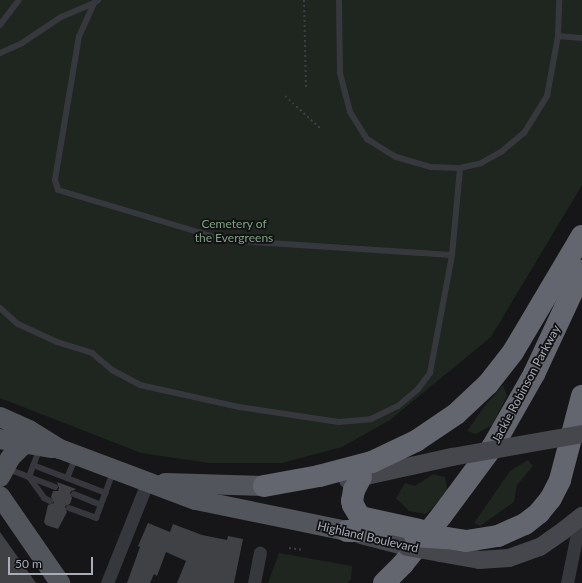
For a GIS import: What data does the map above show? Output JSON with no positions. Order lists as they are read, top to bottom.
{
  "streets": {
    "highway": ["Jackie Robinson Parkway"],
    "main road": ["Highland Boulevard"]
  },
  "parks": ["Cemetery of the Evergreens"],
  "scale_bar": "50 m"
}
